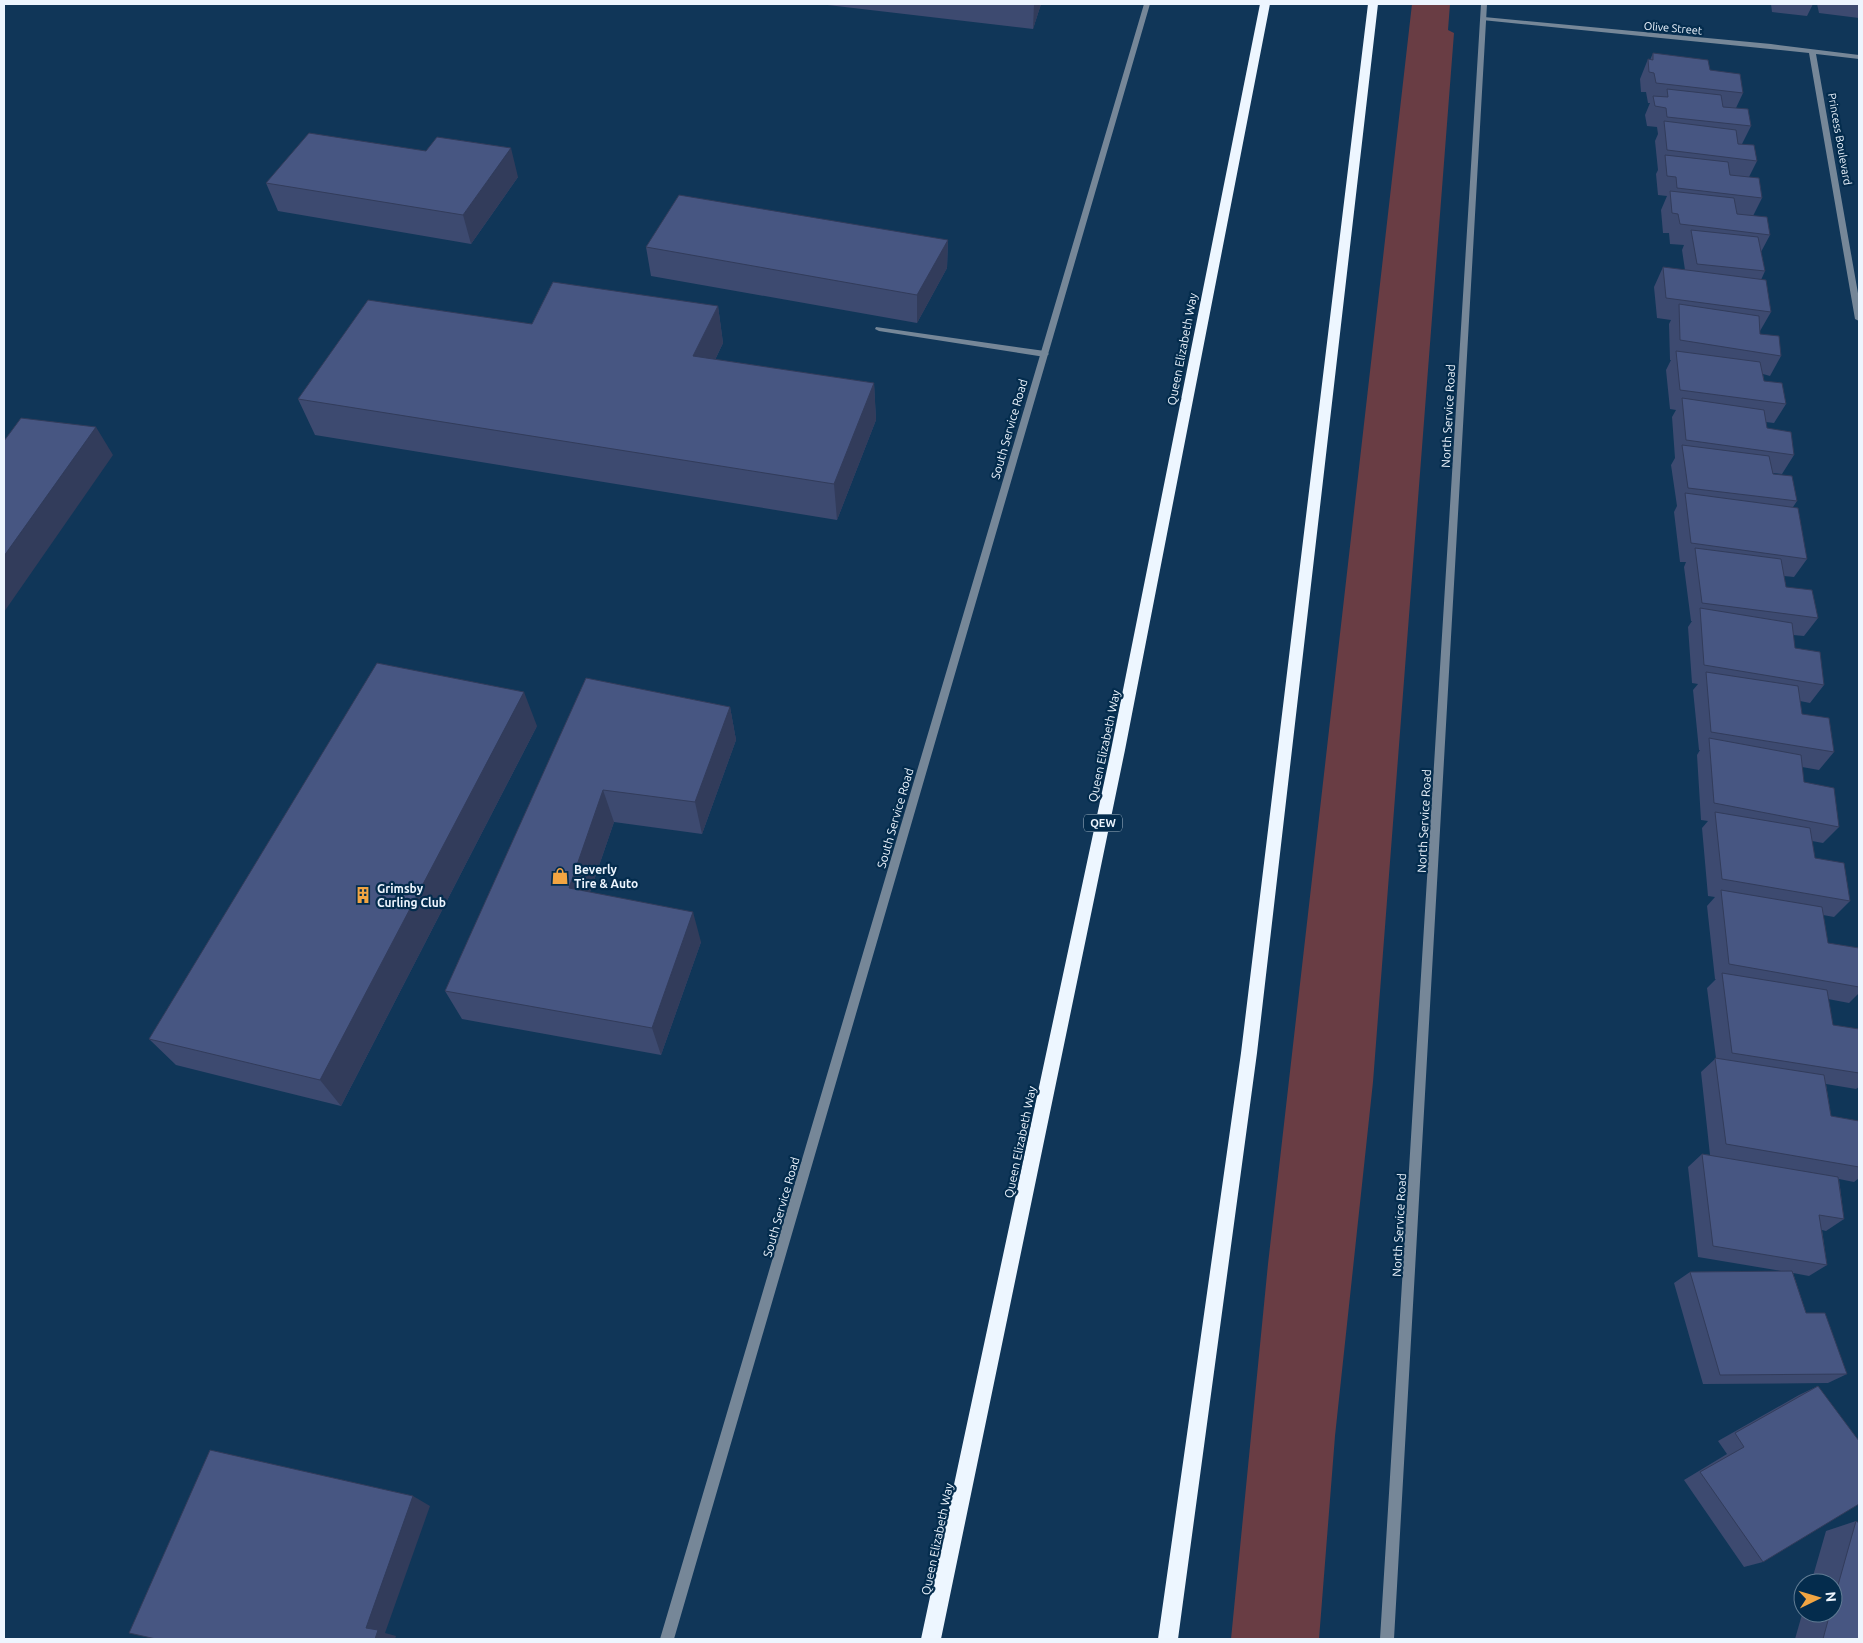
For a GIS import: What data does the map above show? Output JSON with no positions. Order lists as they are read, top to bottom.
{
  "streets": {
    "highway": ["Queen Elizabeth Way", "QEW"],
    "street": [
      "Olive Street",
      "Princess Boulevard",
      "North Service Road",
      "South Service Road"
    ]
  },
  "crossings": [
    ["Olive Street", "Princess Boulevard"],
    ["Olive Street", "North Service Road"]
  ],
  "places": {
    "shop": ["Beverly Tire & Auto"],
    "building": ["Grimsby Curling Club"]
  },
  "north": "right"
}
